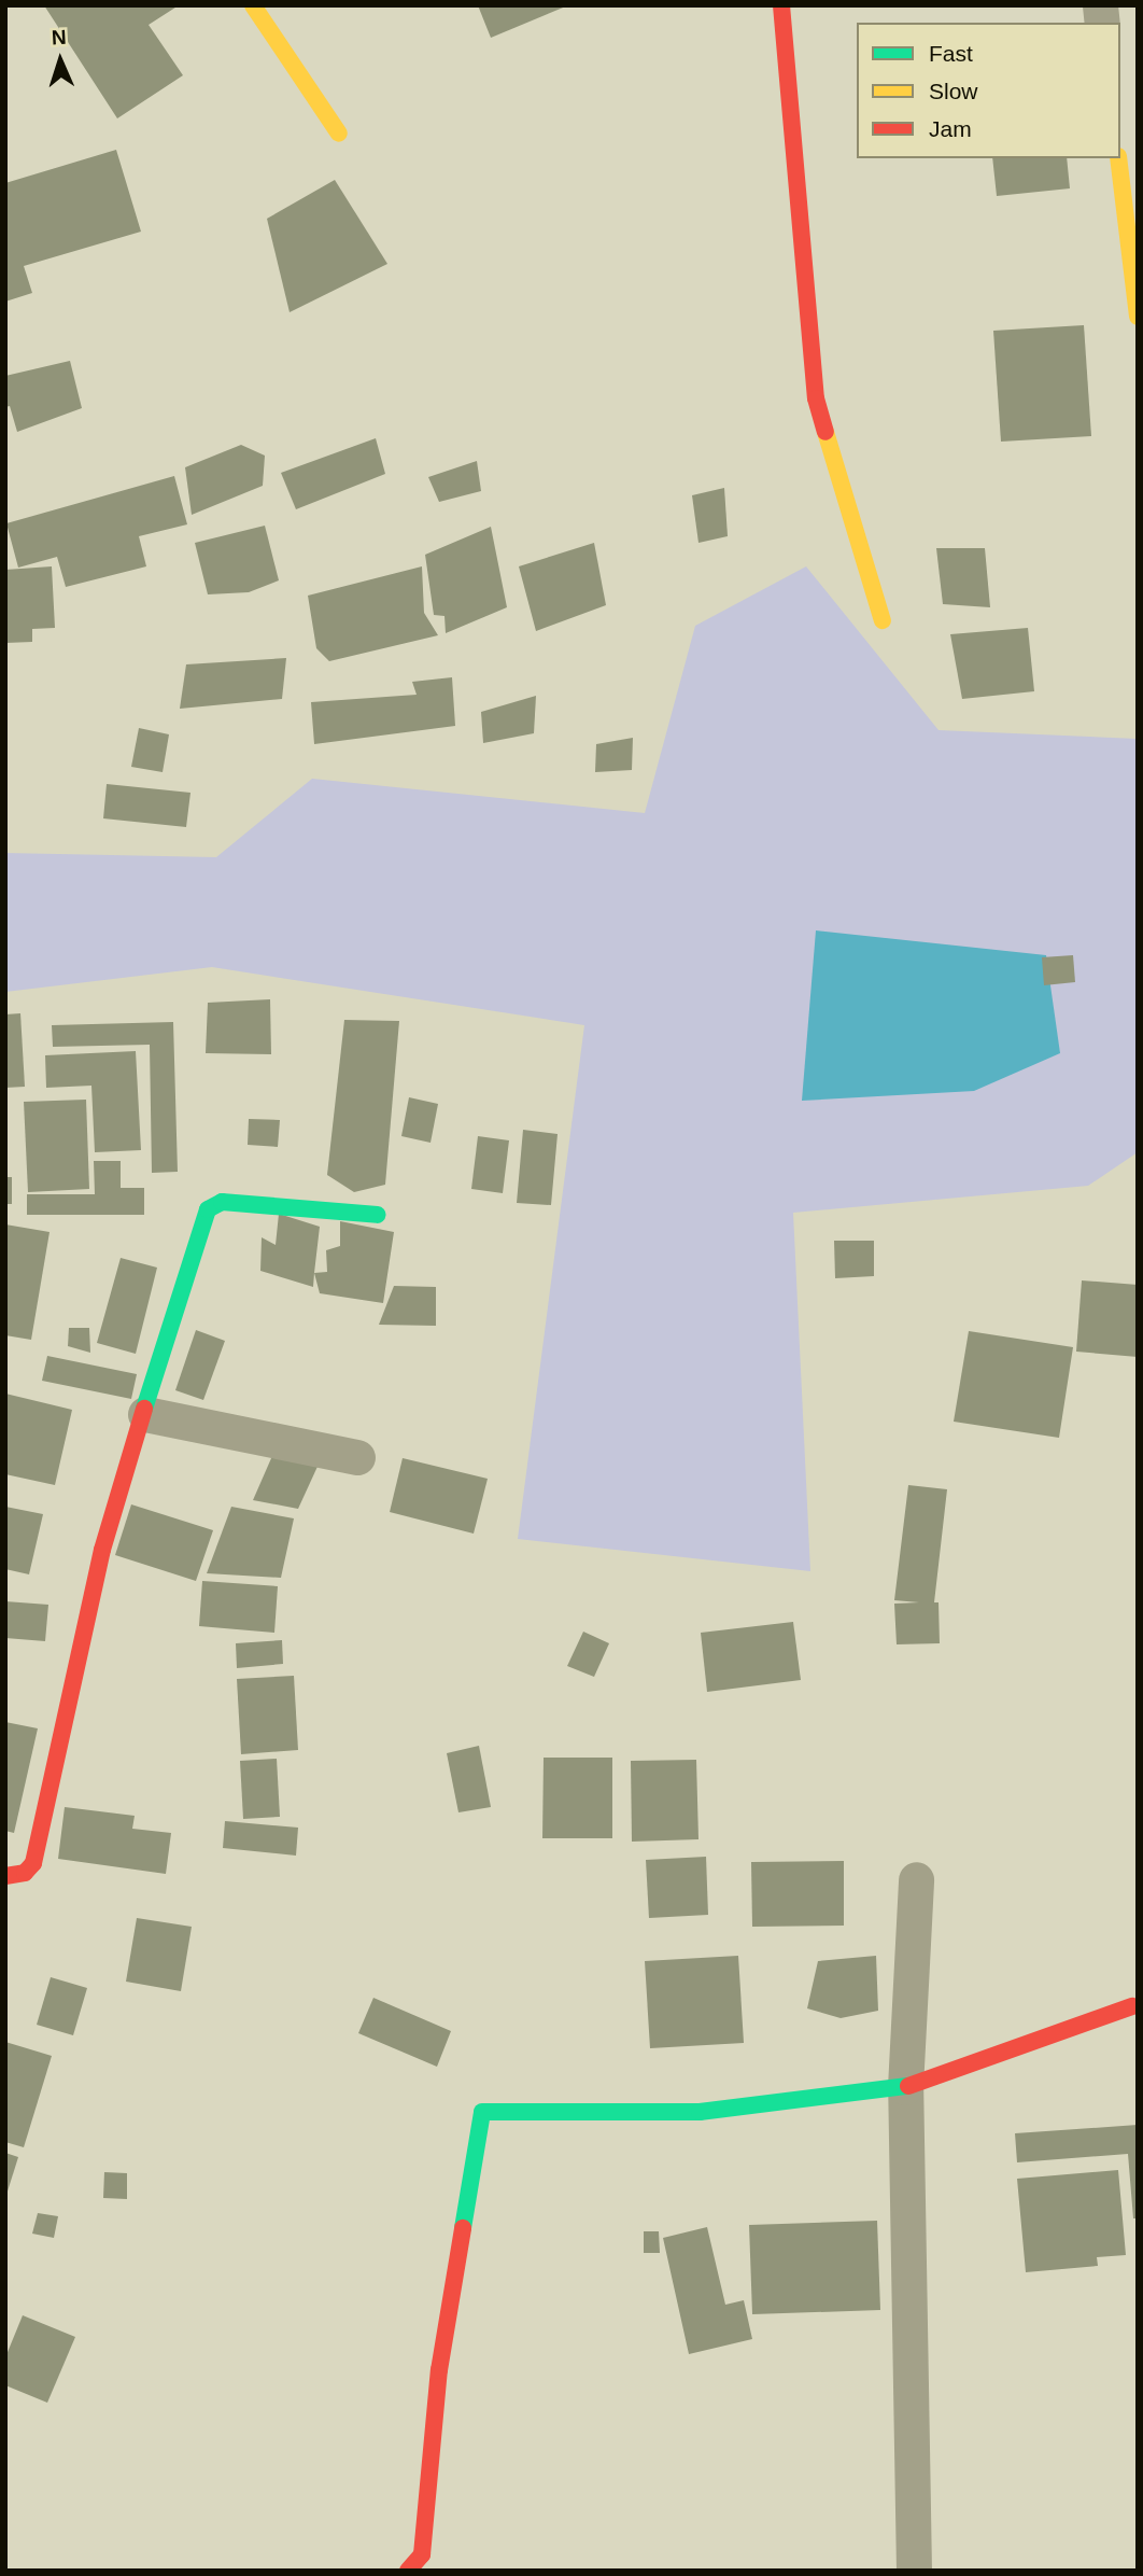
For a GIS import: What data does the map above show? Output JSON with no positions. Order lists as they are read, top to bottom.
{
  "legend": ["Fast", "Slow", "Jam"],
  "north": "top"
}
